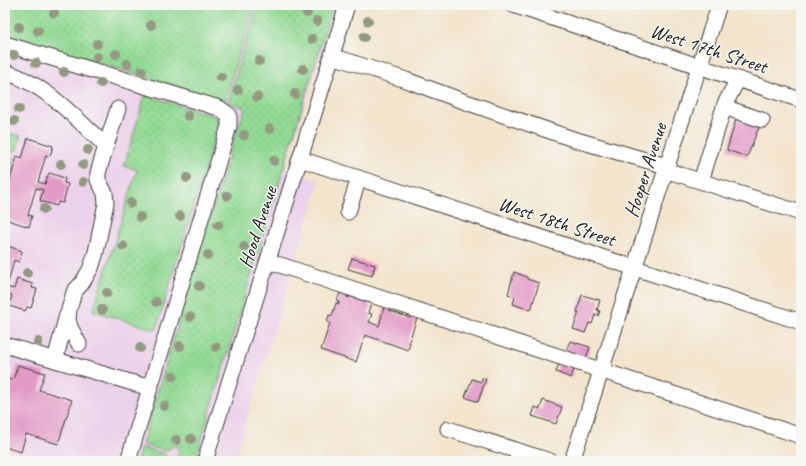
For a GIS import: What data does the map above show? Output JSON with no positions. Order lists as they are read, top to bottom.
{
  "streets": {
    "street": [
      "West 17th Street",
      "Hooper Avenue",
      "West 18th Street",
      "Hood Avenue"
    ]
  },
  "crossings": [
    ["West 17th Street", "Hooper Avenue"],
    ["Hooper Avenue", "West 18th Street"],
    ["West 18th Street", "Hood Avenue"]
  ]
}
